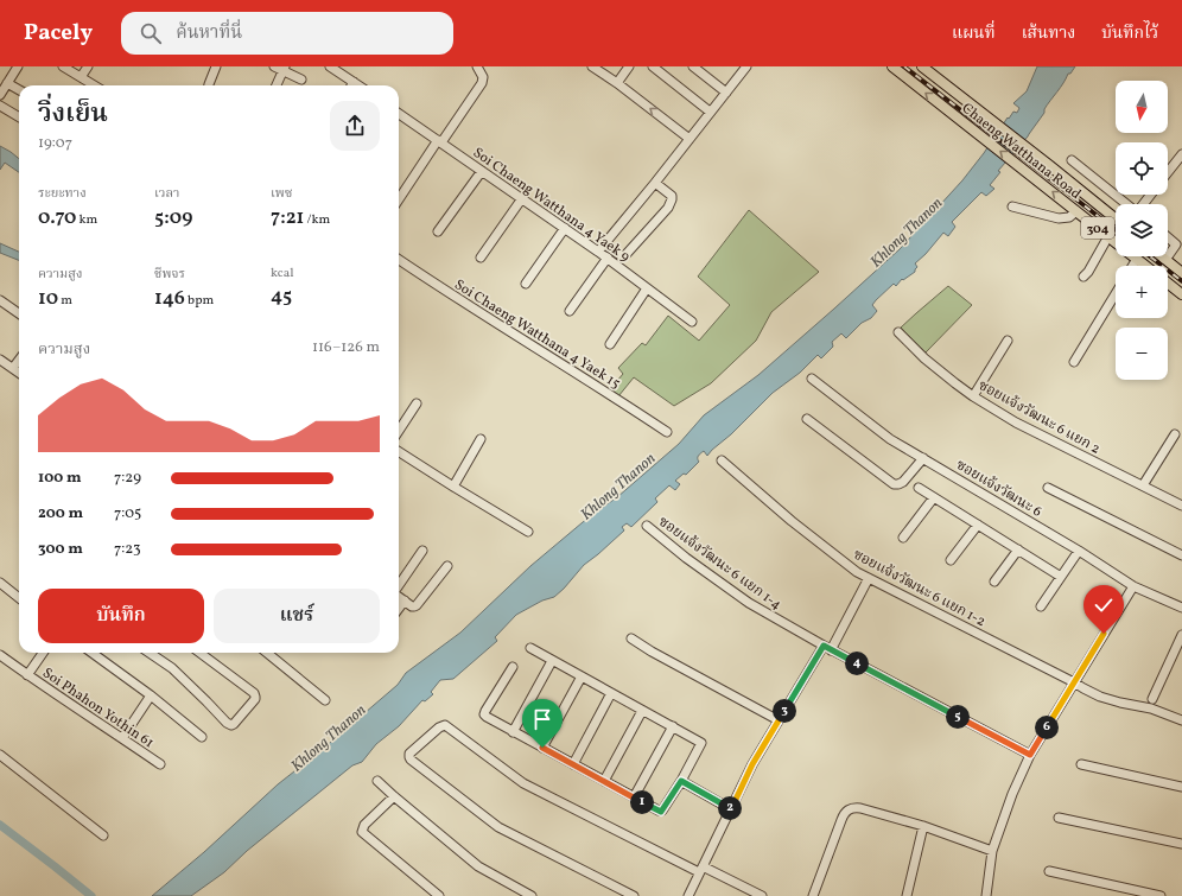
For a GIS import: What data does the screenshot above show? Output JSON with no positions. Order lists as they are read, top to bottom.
{
  "streets": {
    "main road": ["Chaeng Watthana Road", "304"],
    "street": [
      "Soi Chaeng Watthana 4 Yaek 9",
      "Soi Chaeng Watthana 4 Yaek 15",
      "ซอยแจ้งวัฒนะ 6 แยก 2",
      "ซอยแจ้งวัฒนะ 6",
      "ซอยแจ้งวัฒนะ 6 แยก 1-4",
      "ซอยแจ้งวัฒนะ 6 แยก 1-2",
      "Soi Phahon Yothin 61"
    ]
  },
  "water": ["Khlong Thanon"],
  "north": "bottom",
  "page": {
    "header": "Pacely",
    "search": "ค้นหาที่นี่",
    "nav": ["แผนที่", "เส้นทาง", "บันทึกไว้"],
    "map_buttons": ["+", "−"],
    "heading": ["วิ่งเย็น", "19:07"],
    "stats": [
      ["ระยะทาง", "0.70 km"],
      ["เวลา", "5:09"],
      ["เพซ", "7:21 /km"],
      ["ความสูง", "10 m"],
      ["ชีพจร", "146 bpm"],
      ["kcal", "45"]
    ],
    "chart": ["ความสูง", "116–126 m"],
    "list": [
      {
        "name": "100 m",
        "note": "7:29"
      },
      {
        "name": "200 m",
        "note": "7:05"
      },
      {
        "name": "300 m",
        "note": "7:23"
      }
    ],
    "buttons": ["บันทึก", "แชร์"],
    "pins": [
      "4",
      "3",
      "5",
      "6",
      "1",
      "2"
    ]
  }
}
